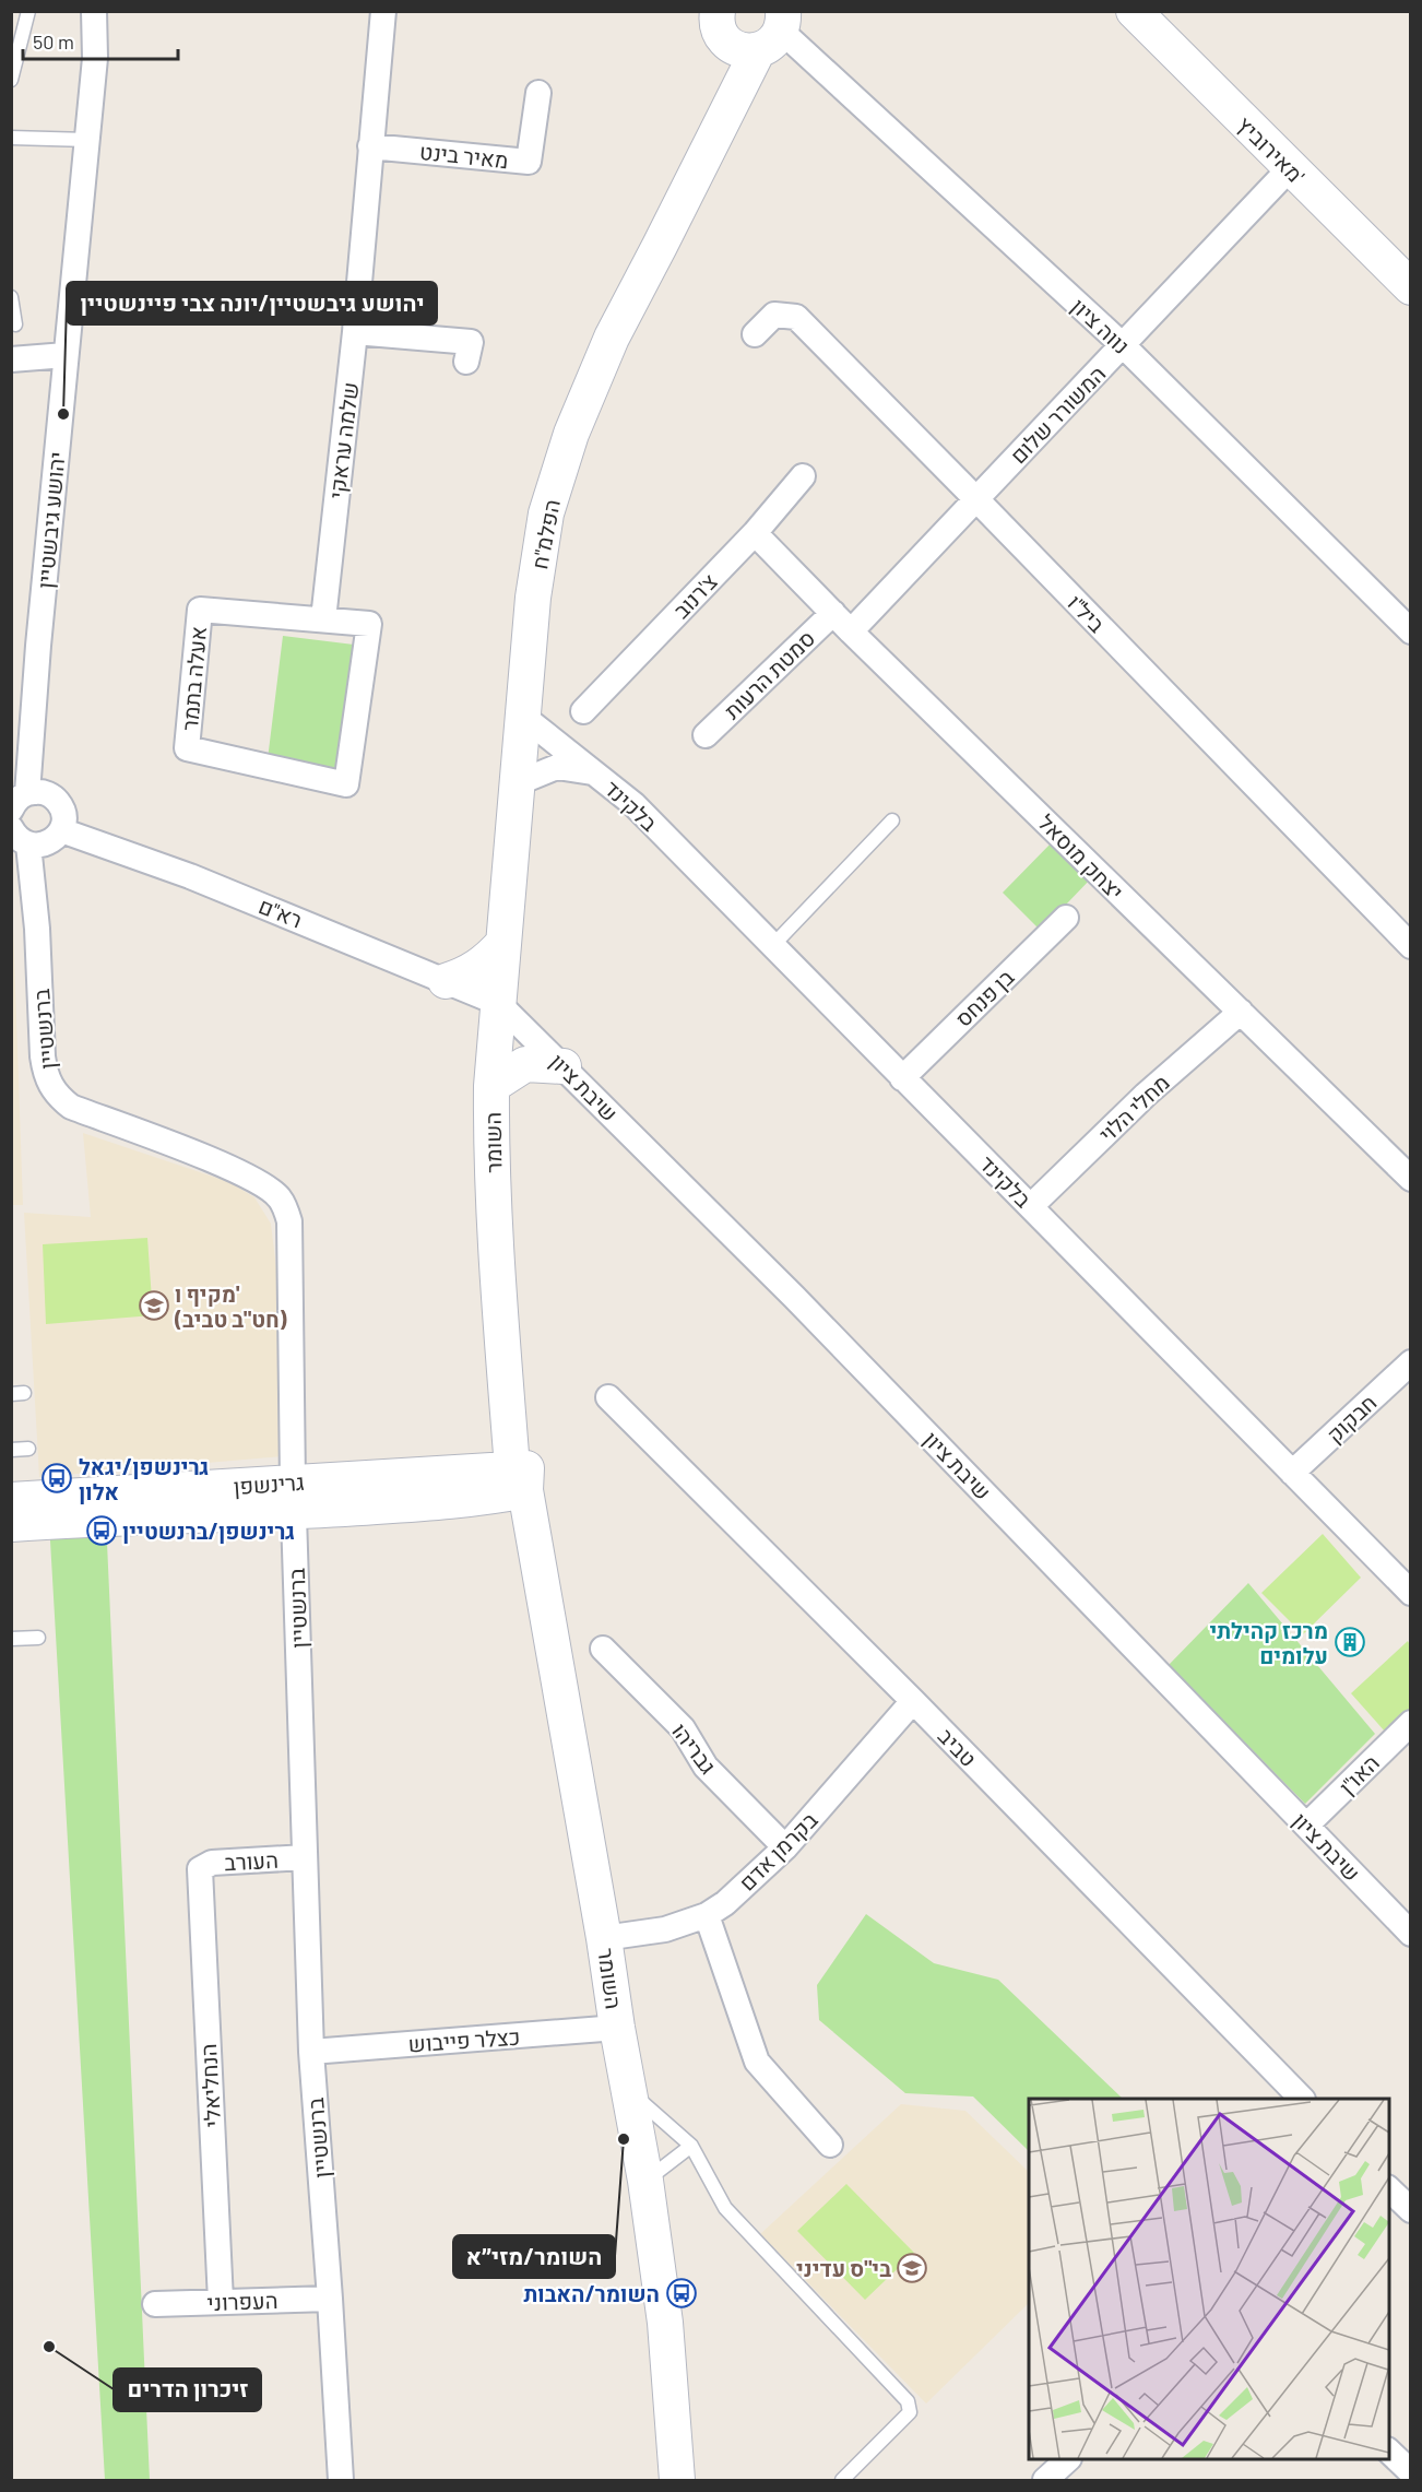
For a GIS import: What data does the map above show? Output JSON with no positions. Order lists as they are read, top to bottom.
{
  "streets": {
    "street": [
      "מאירוביץ'",
      "מאיר בינט",
      "נווה ציון",
      "המשורר שלום",
      "שלמה עראקי",
      "יהושע גיבשטיין",
      "הפלמ\"ח",
      "צ'רנוב",
      "ביל\"ו",
      "סמטת הרעות",
      "אעלה בתמר",
      "בלקינד",
      "יצחק מוסאל",
      "רא\"ם",
      "בן פנחס",
      "ברנשטיין",
      "שיבת ציון",
      "מחלי הלוי",
      "השומר",
      "חבקוק",
      "גרינשפן",
      "טביב",
      "גבריהו",
      "האו\"ן",
      "בקרמן אדם",
      "העורב",
      "כצלר פייבוש",
      "הנחליאלי",
      "העפרוני"
    ]
  },
  "crossings": [
    ["מאירוביץ'", "המשורר שלום"],
    ["מאיר בינט", "שלמה עראקי"],
    ["נווה ציון", "המשורר שלום"],
    ["נווה ציון", "הפלמ\"ח"],
    ["המשורר שלום", "ביל\"ו"],
    ["המשורר שלום", "יצחק מוסאל"],
    ["שלמה עראקי", "אעלה בתמר"],
    ["הפלמ\"ח", "בלקינד"],
    ["הפלמ\"ח", "רא\"ם"],
    ["הפלמ\"ח", "שיבת ציון"],
    ["הפלמ\"ח", "השומר"],
    ["צ'רנוב", "יצחק מוסאל"],
    ["סמטת הרעות", "יצחק מוסאל"],
    ["בלקינד", "בן פנחס"],
    ["בלקינד", "מחלי הלוי"],
    ["בלקינד", "חבקוק"],
    ["יצחק מוסאל", "מחלי הלוי"],
    ["רא\"ם", "שיבת ציון"],
    ["רא\"ם", "השומר"],
    ["ברנשטיין", "גרינשפן"],
    ["ברנשטיין", "העורב"],
    ["ברנשטיין", "כצלר פייבוש"],
    ["ברנשטיין", "העפרוני"],
    ["שיבת ציון", "השומר"],
    ["שיבת ציון", "האו\"ן"],
    ["השומר", "גרינשפן"],
    ["השומר", "בקרמן אדם"],
    ["השומר", "כצלר פייבוש"],
    ["טביב", "בקרמן אדם"],
    ["גבריהו", "בקרמן אדם"],
    ["העורב", "הנחליאלי"],
    ["הנחליאלי", "העפרוני"]
  ],
  "places": {
    "other": ["יהושע גיבשטיין/יונה צבי פיינשטיין", "השומר/מזי״א", "זיכרון הדרים"],
    "school or university": ["מקיף ו' (חט\"ב טביב)", "בי\"ס עדיני"],
    "bus stop": ["גרינשפן/יגאל אלון", "גרינשפן/ברנשטיין", "השומר/האבות"],
    "building": ["מרכז קהילתי עלומים"]
  },
  "scale_bar": "50 m"
}
